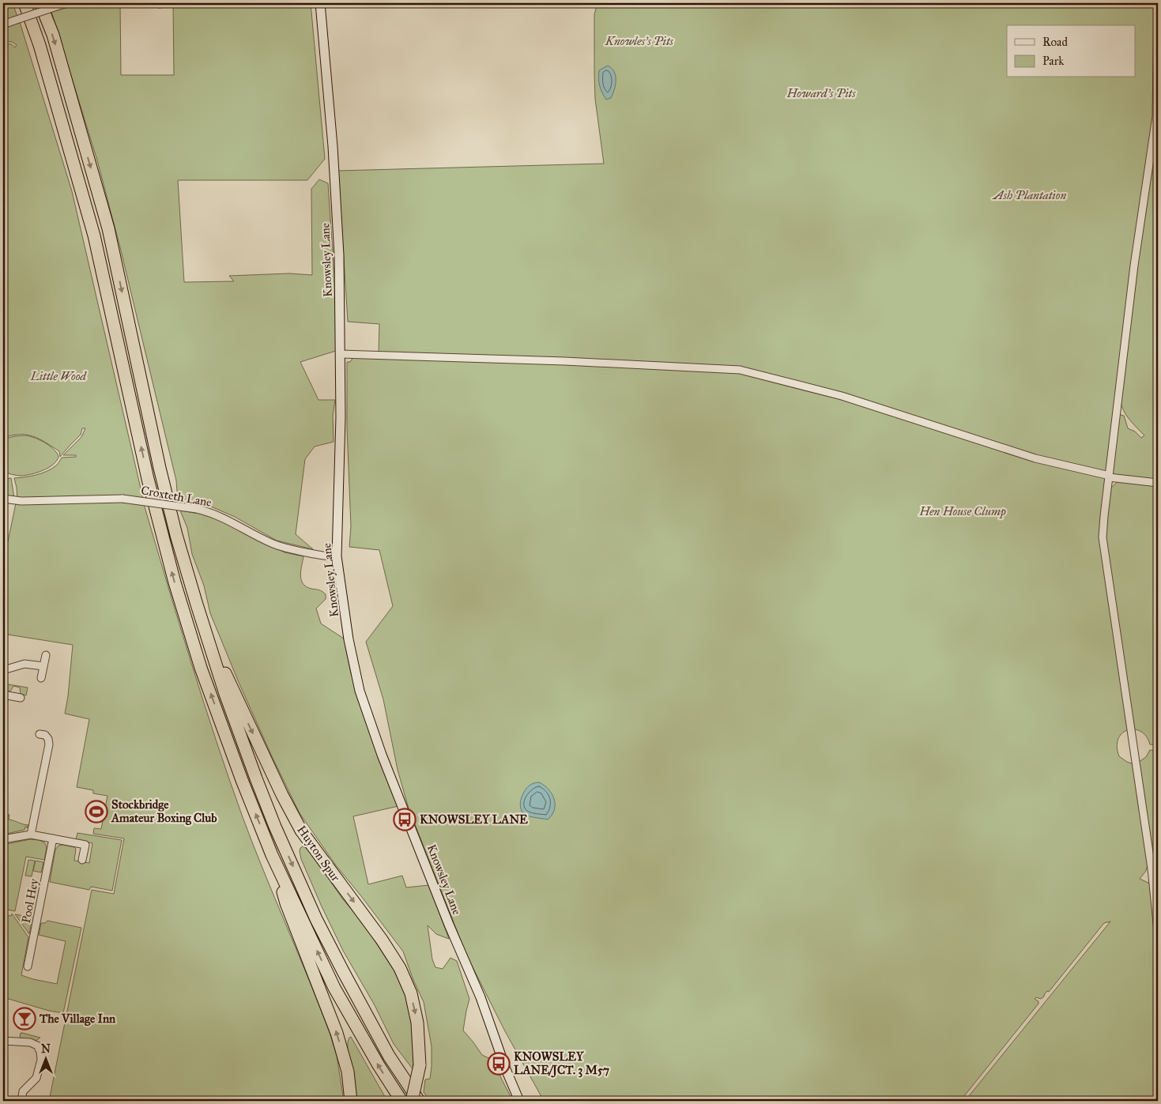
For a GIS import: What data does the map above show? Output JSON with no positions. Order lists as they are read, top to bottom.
{
  "streets": {
    "highway": ["Huyton Spur"],
    "main road": ["Knowsley Lane"],
    "street": ["Croxteth Lane", "Pool Hey"]
  },
  "crossings": [
    ["Knowsley Lane", "Croxteth Lane"]
  ],
  "parks": [
    "Knowles's Pits",
    "Howard's Pits",
    "Ash Plantation",
    "Little Wood",
    "Hen House Clump"
  ],
  "places": {
    "sports": ["Stockbridge Amateur Boxing Club"],
    "bus stop": ["KNOWSLEY LANE", "KNOWSLEY LANE/JCT. 3 M57"],
    "bar": ["The Village Inn"]
  },
  "legend": ["Road", "Park"],
  "north": "top"
}
